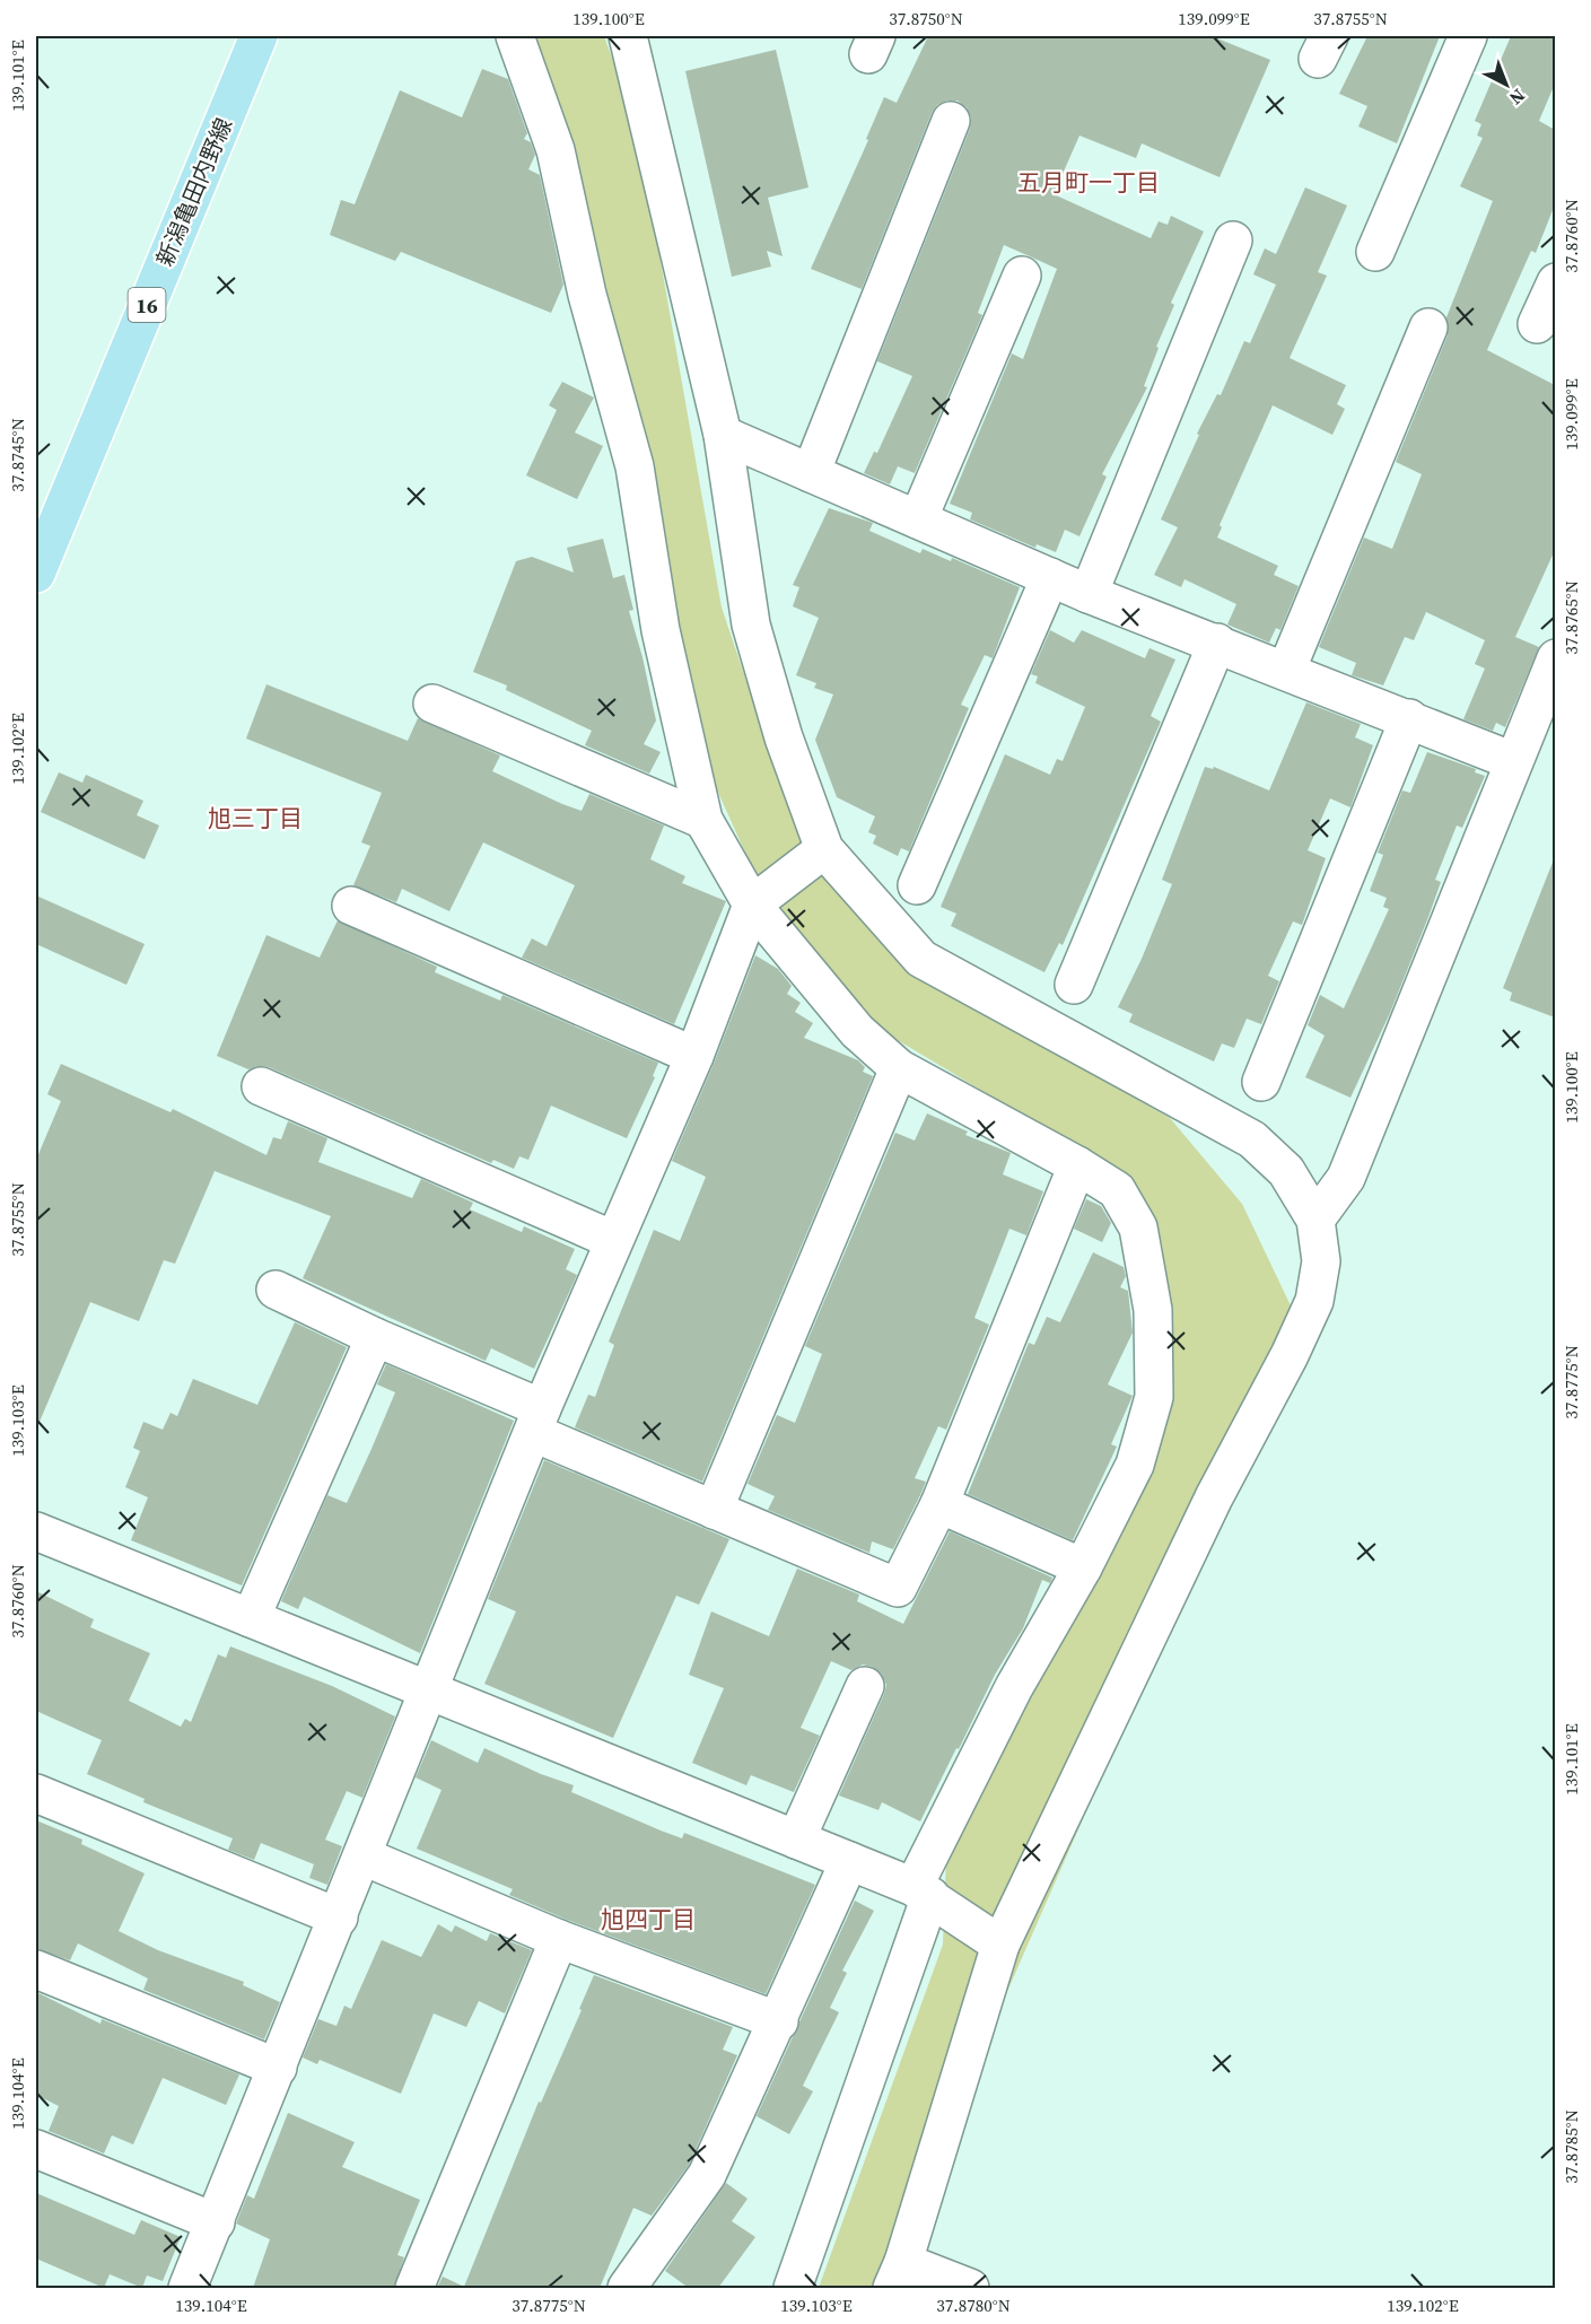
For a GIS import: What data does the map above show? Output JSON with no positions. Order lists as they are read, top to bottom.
{
  "streets": {
    "main road": ["新潟亀田内野線", "16"]
  },
  "districts": ["五月町一丁目", "旭三丁目", "旭四丁目"],
  "north": "bottom right",
  "coordinates": [
    "139.100°E",
    "37.8750°N",
    "139.099°E",
    "37.8755°N",
    "139.101°E",
    "37.8760°N",
    "37.8745°N",
    "37.8765°N",
    "139.102°E",
    "37.8775°N",
    "139.103°E",
    "139.104°E",
    "37.8785°N",
    "37.8780°N"
  ]
}
